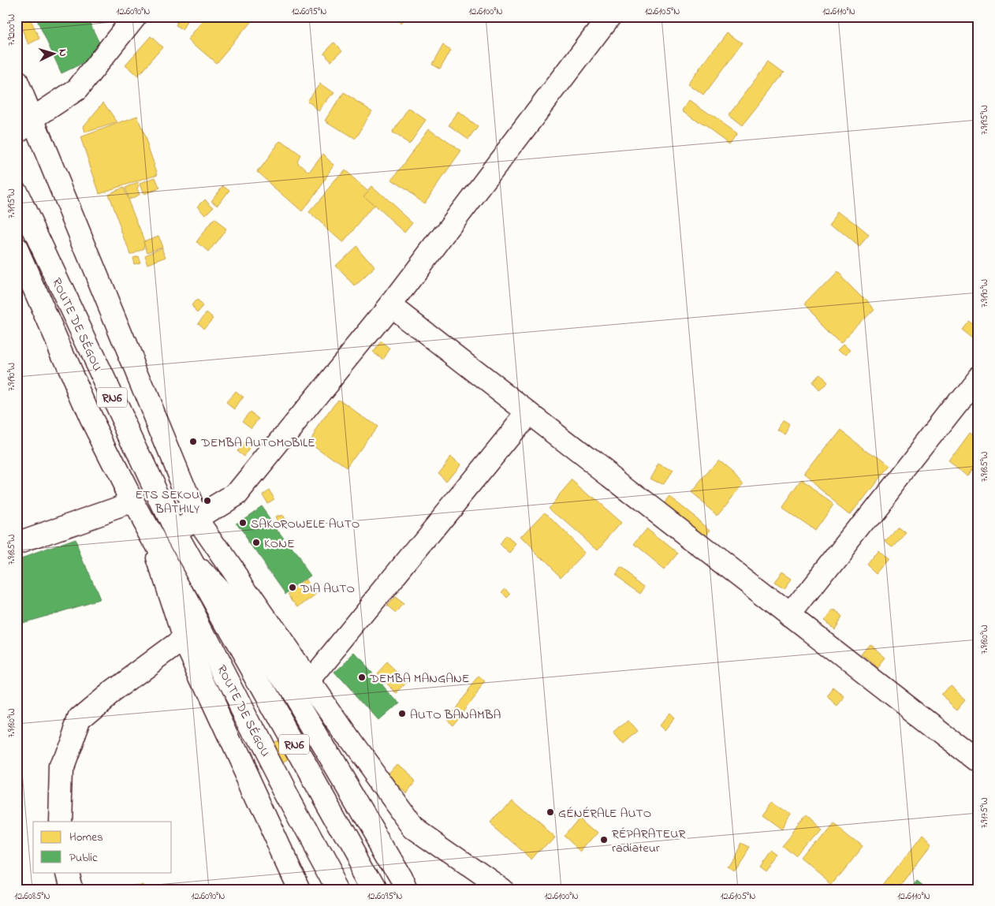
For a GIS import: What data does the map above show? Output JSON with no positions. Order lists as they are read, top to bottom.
{
  "streets": {
    "main road": ["ROUTE DE SÉGOU", "RN6"]
  },
  "places": [
    "DEMBA AUTOMOBILE",
    "ETS SEKOU BATHILY",
    "SAKOROWELE AUTO",
    "KONE",
    "DIA AUTO",
    "DEMBA MANGANE",
    "AUTO BANAMBA",
    "GÉNÉRALE AUTO",
    "RÉPARATEUR radiateur"
  ],
  "legend": ["Homes", "Public"],
  "north": "right",
  "coordinates": [
    "12.6090°N",
    "12.6095°N",
    "12.6100°N",
    "12.6105°N",
    "12.6110°N",
    "7.9200°W",
    "7.9195°W",
    "7.9190°W",
    "7.9185°W",
    "7.9180°W",
    "7.9175°W",
    "12.6085°N"
  ]
}
